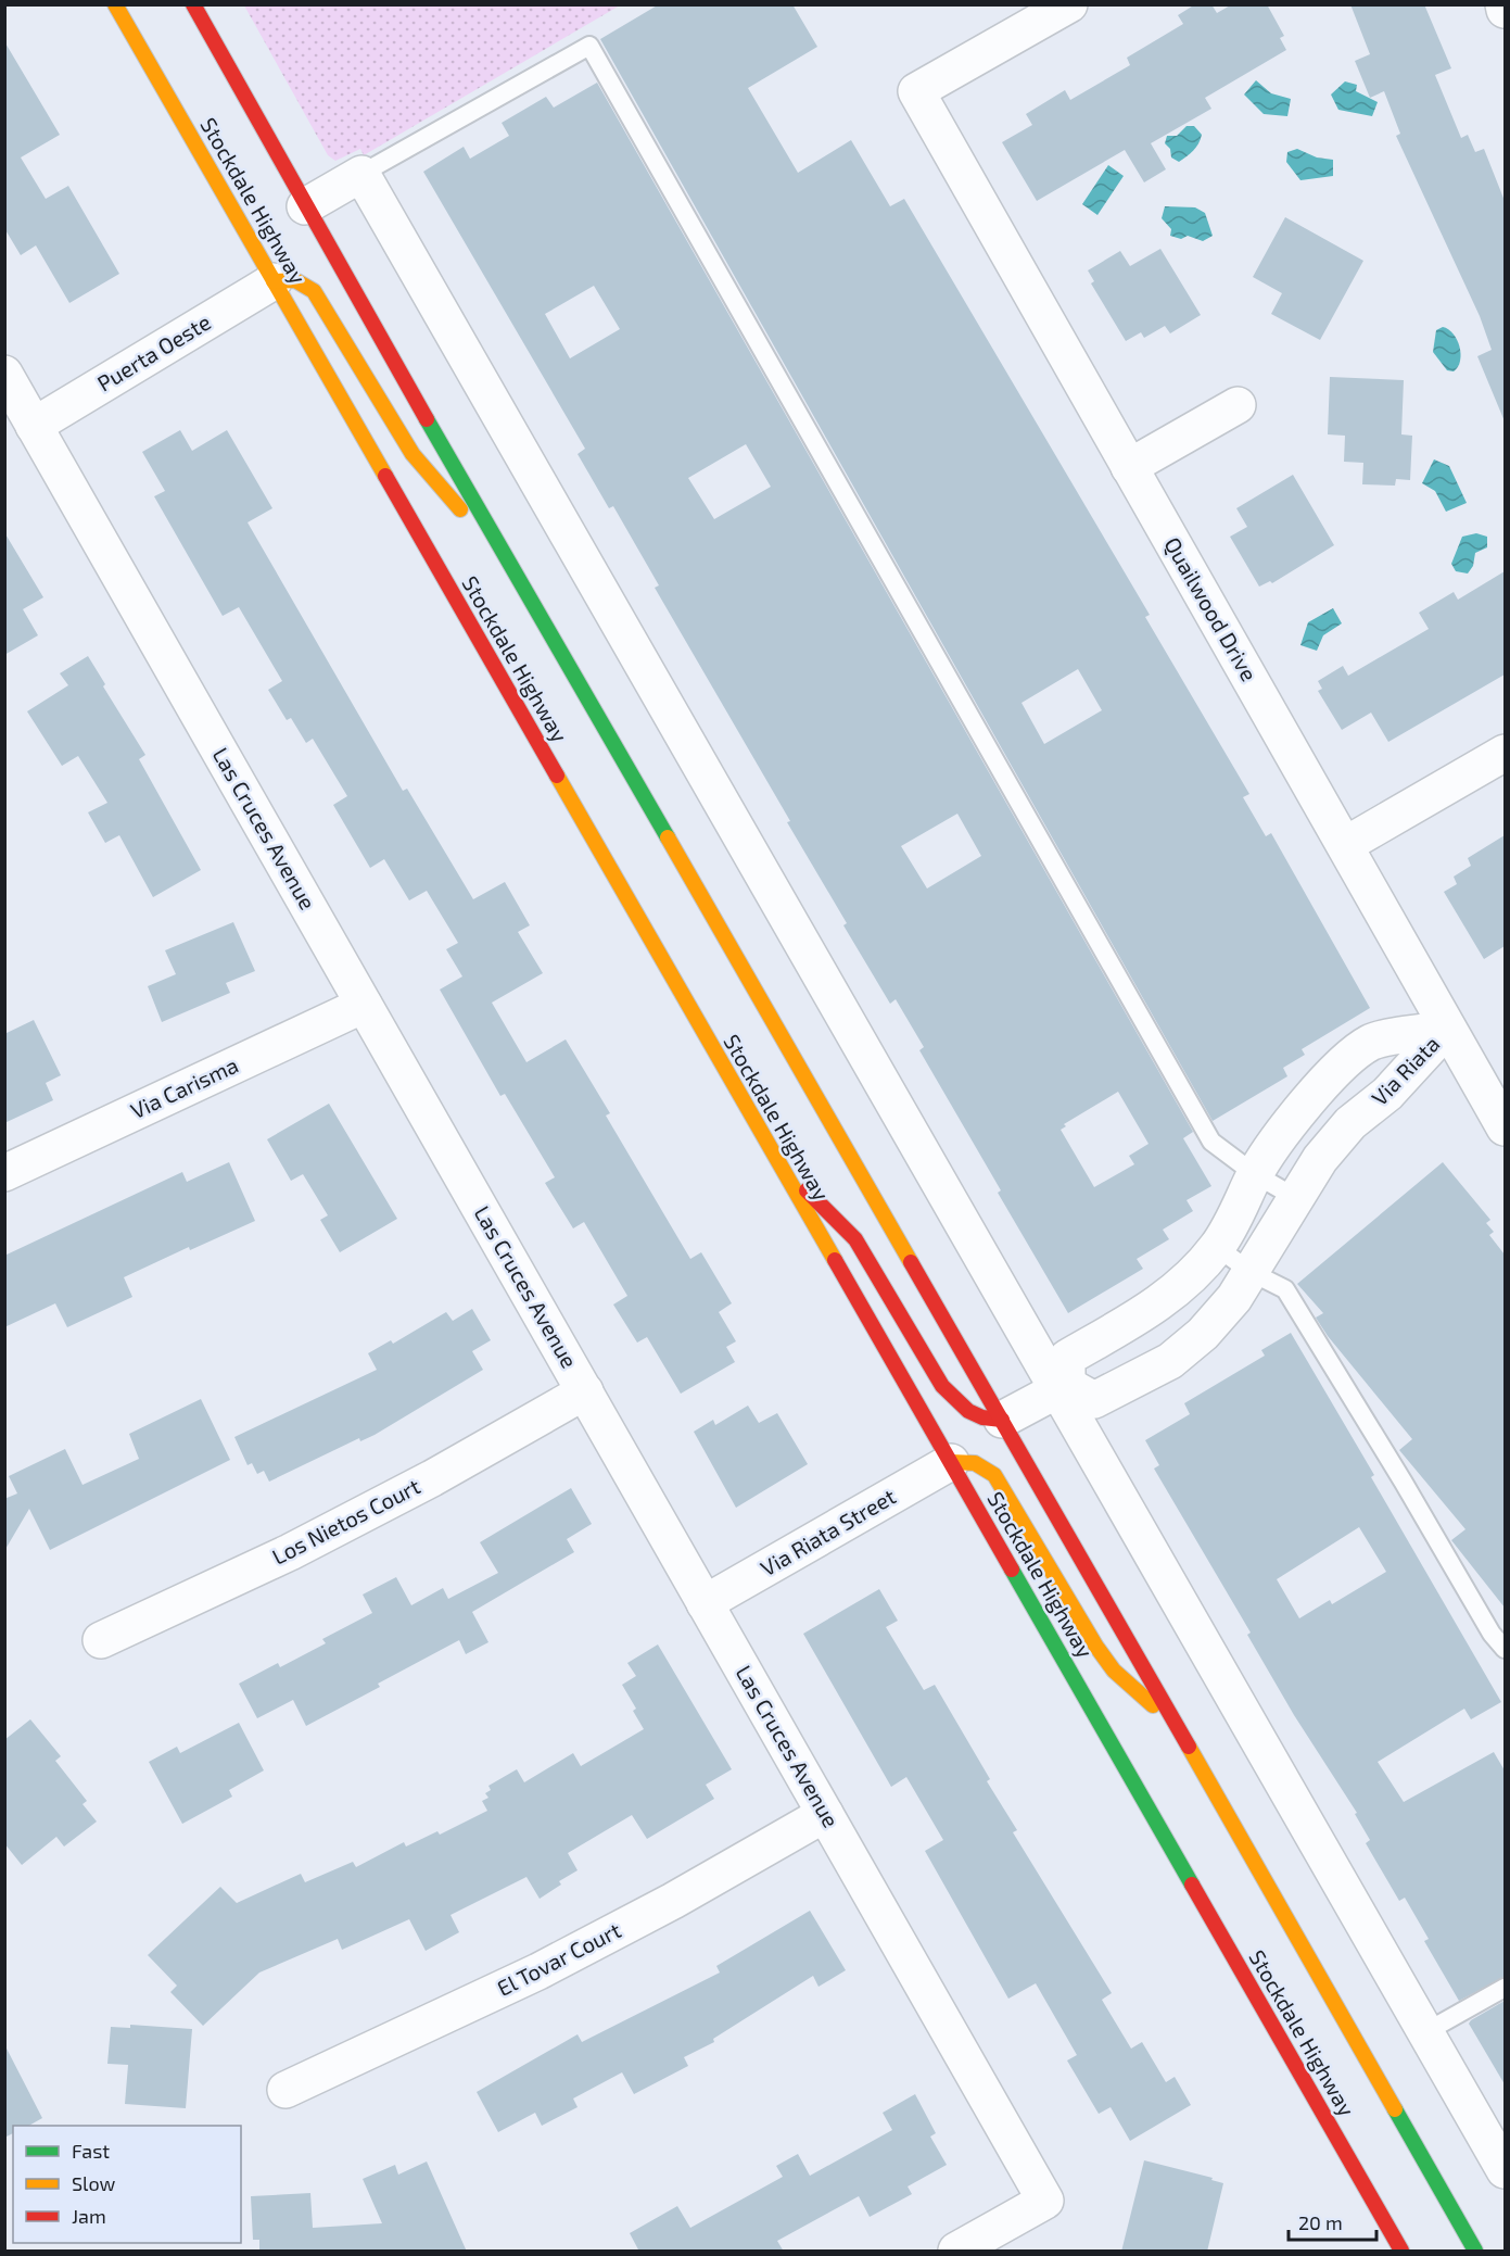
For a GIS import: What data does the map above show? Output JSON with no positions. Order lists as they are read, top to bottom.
{
  "streets": {
    "main road": ["Stockdale Highway"],
    "street": [
      "Puerta Oeste",
      "Quailwood Drive",
      "Las Cruces Avenue",
      "Via Riata",
      "Via Carisma",
      "Los Nietos Court",
      "Via Riata Street",
      "El Tovar Court"
    ]
  },
  "crossings": [
    ["Stockdale Highway", "Puerta Oeste"],
    ["Stockdale Highway", "Via Riata Street"],
    ["Puerta Oeste", "Las Cruces Avenue"],
    ["Quailwood Drive", "Via Riata"],
    ["Las Cruces Avenue", "Via Carisma"],
    ["Las Cruces Avenue", "Los Nietos Court"],
    ["Las Cruces Avenue", "Via Riata Street"],
    ["Las Cruces Avenue", "El Tovar Court"]
  ],
  "legend": ["Fast", "Slow", "Jam"],
  "scale_bar": "20 m"
}
